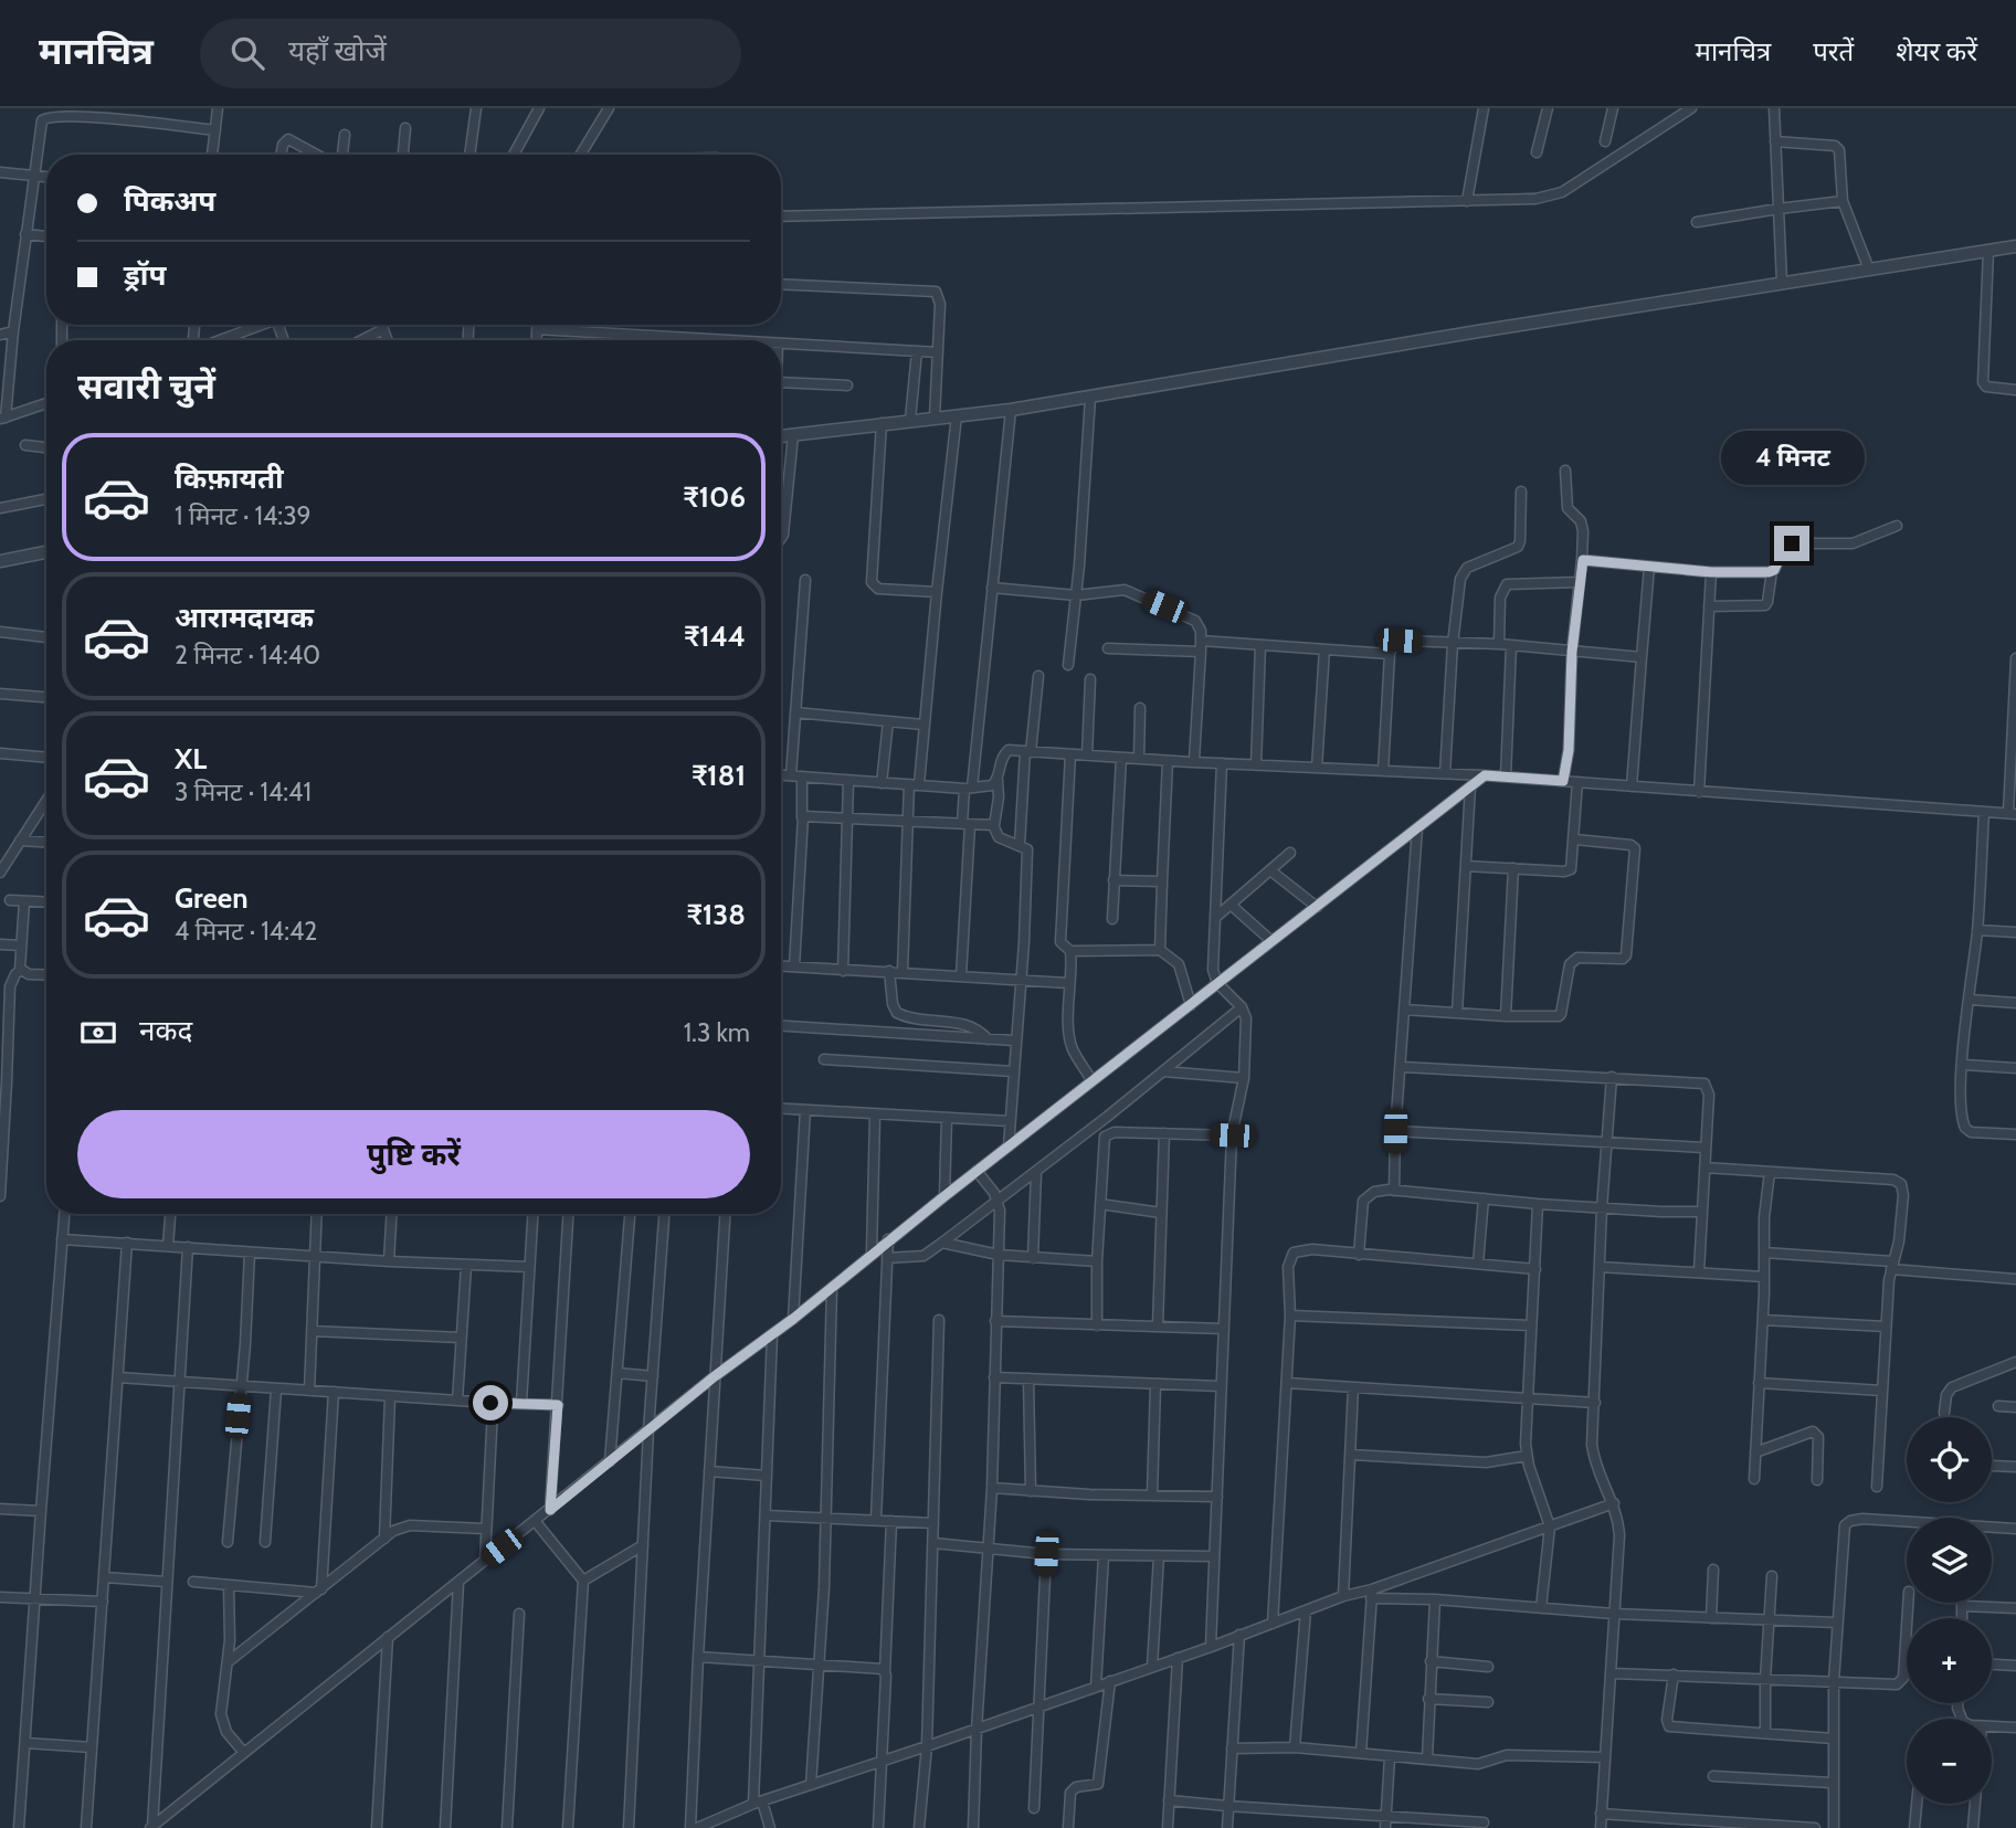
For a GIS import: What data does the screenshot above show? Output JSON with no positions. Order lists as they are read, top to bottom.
{
  "page": {
    "header": "मानचित्र",
    "search": "यहाँ खोजें",
    "nav": ["मानचित्र", "परतें", "शेयर करें"],
    "banner": ["पिकअप", "ड्रॉप"],
    "heading": "सवारी चुनें",
    "bubble": "4 मिनट",
    "list": [
      {
        "name": "किफ़ायती",
        "note": "1 मिनट · 14:39",
        "value": "₹106"
      },
      {
        "name": "आरामदायक",
        "note": "2 मिनट · 14:40",
        "value": "₹144"
      },
      {
        "name": "XL",
        "note": "3 मिनट · 14:41",
        "value": "₹181"
      },
      {
        "name": "Green",
        "note": "4 मिनट · 14:42",
        "value": "₹138"
      }
    ],
    "pay": ["नकद", "1.3 km"],
    "buttons": "पुष्टि करें",
    "map_buttons": ["+", "−"]
  }
}
